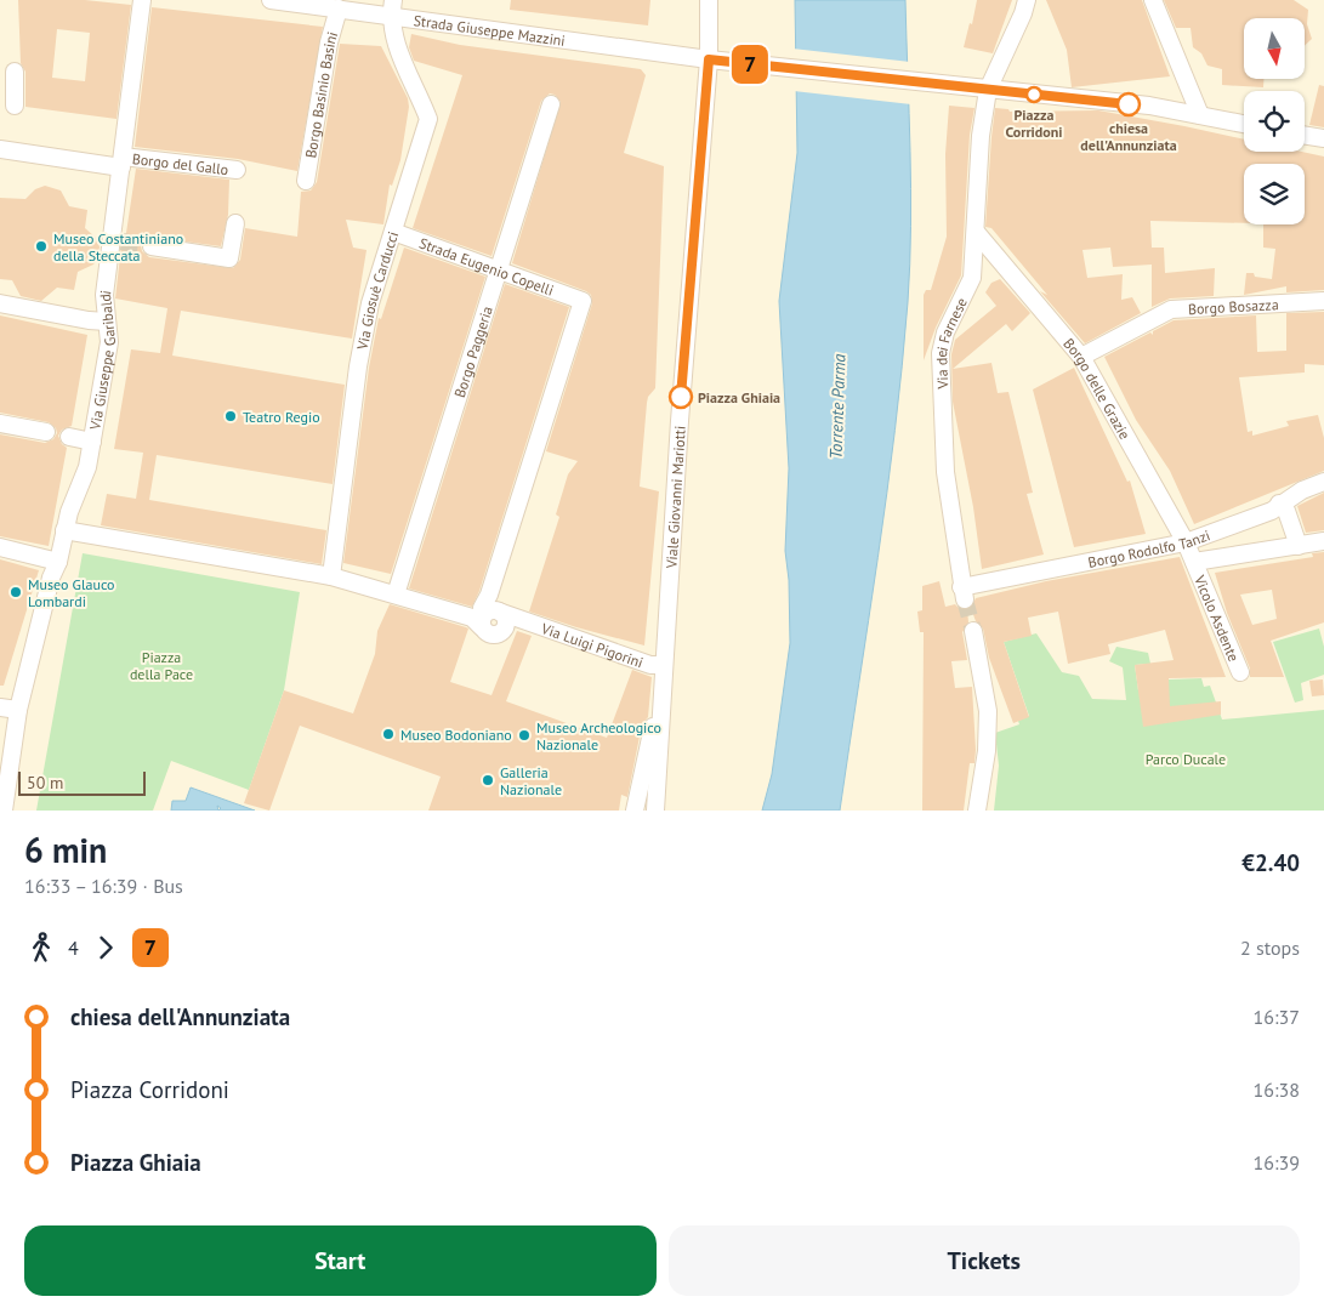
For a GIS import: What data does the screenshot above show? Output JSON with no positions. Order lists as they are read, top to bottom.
{
  "streets": {
    "street": [
      "Strada Giuseppe Mazzini",
      "Borgo Basinio Basini",
      "Borgo del Gallo",
      "Strada Eugenio Copelli",
      "Via Giosuè Carducci",
      "Borgo Bosazza",
      "Via dei Farnese",
      "Borgo Paggeria",
      "Via Giuseppe Garibaldi",
      "Borgo delle Grazie",
      "Viale Giovanni Mariotti",
      "Borgo Rodolfo Tanzi",
      "Vicolo Asdente",
      "Via Luigi Pigorini"
    ]
  },
  "crossings": [
    ["Strada Giuseppe Mazzini", "Borgo Basinio Basini"],
    ["Strada Giuseppe Mazzini", "Via Giosuè Carducci"],
    ["Strada Giuseppe Mazzini", "Via dei Farnese"],
    ["Strada Giuseppe Mazzini", "Viale Giovanni Mariotti"],
    ["Borgo del Gallo", "Via Giuseppe Garibaldi"],
    ["Strada Eugenio Copelli", "Via Giosuè Carducci"],
    ["Strada Eugenio Copelli", "Borgo Paggeria"],
    ["Strada Eugenio Copelli", "Via Luigi Pigorini"],
    ["Borgo Bosazza", "Borgo delle Grazie"],
    ["Via dei Farnese", "Borgo delle Grazie"],
    ["Via dei Farnese", "Borgo Rodolfo Tanzi"],
    ["Borgo Paggeria", "Via Luigi Pigorini"],
    ["Borgo delle Grazie", "Borgo Rodolfo Tanzi"],
    ["Borgo delle Grazie", "Vicolo Asdente"],
    ["Viale Giovanni Mariotti", "Via Luigi Pigorini"]
  ],
  "water": ["Torrente Parma"],
  "parks": ["Piazza della Pace", "Parco Ducale"],
  "places": [
    "Piazza Corridoni",
    "chiesa dell'Annunziata",
    "Museo Costantiniano della Steccata",
    "Piazza Ghiaia",
    "Teatro Regio",
    "Museo Glauco Lombardi",
    "Museo Bodoniano",
    "Museo Archeologico Nazionale",
    "Galleria Nazionale"
  ],
  "lines": ["bus line 7"],
  "scale_bar": "50 m",
  "north": "bottom",
  "page": {
    "on_map": "7",
    "scale": "50 m",
    "heading": ["6 min", "16:33 – 16:39 · Bus", "€2.40"],
    "legs": ["4", "7", "2 stops"],
    "list": [
      {
        "name": "chiesa dell'Annunziata",
        "value": "16:37"
      },
      {
        "name": "Piazza Corridoni",
        "value": "16:38"
      },
      {
        "name": "Piazza Ghiaia",
        "value": "16:39"
      }
    ],
    "buttons": ["Start", "Tickets"]
  }
}
